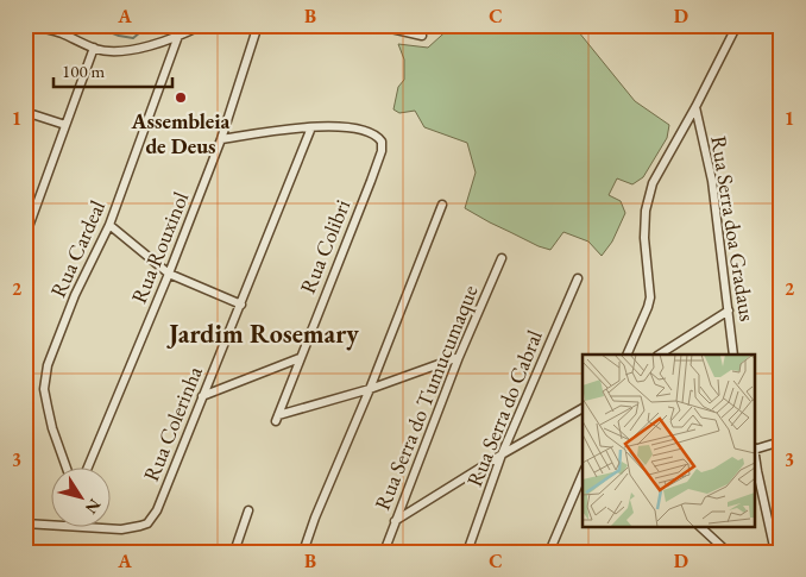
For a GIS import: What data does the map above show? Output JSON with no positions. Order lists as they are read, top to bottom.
{
  "streets": {
    "street": [
      "Rua Serra doa Gradaus",
      "Rua Colibri",
      "Rua Rouxinol",
      "Rua Cardeal",
      "Rua Serra do Tumucumaque",
      "Rua Serra do Cabral",
      "Rua Colerinha"
    ]
  },
  "crossings": [
    ["Rua Colibri", "Rua Colerinha"]
  ],
  "districts": ["Jardim Rosemary"],
  "places": ["Assembleia de Deus"],
  "scale_bar": "100 m",
  "north": "bottom right",
  "grid": {
    "columns": [
      "A",
      "B",
      "C",
      "D"
    ],
    "rows": ["1", "2", "3"]
  }
}
